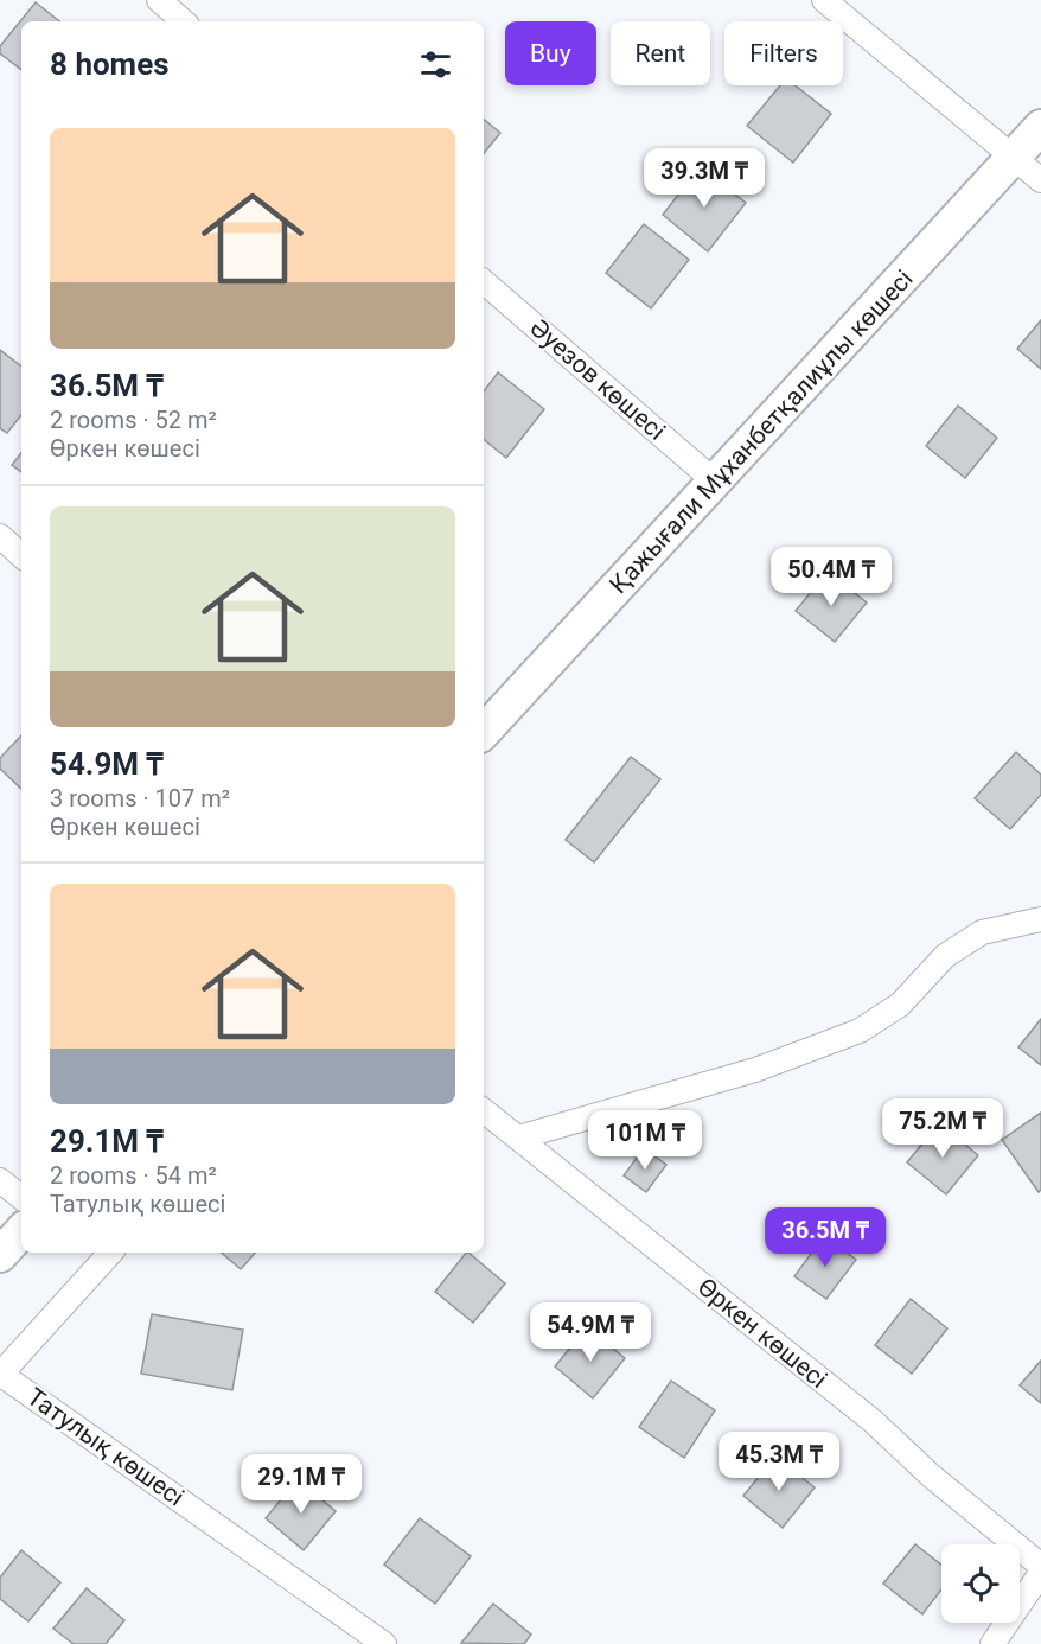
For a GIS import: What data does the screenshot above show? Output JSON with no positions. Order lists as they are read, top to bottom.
{
  "streets": {
    "street": [
      "Әуезов көшесі",
      "Қажығали Мұханбетқалиұлы көшесі",
      "Өркен көшесі",
      "Татулық көшесі"
    ]
  },
  "crossings": [
    ["Әуезов көшесі", "Қажығали Мұханбетқалиұлы көшесі"]
  ],
  "page": {
    "chip": ["Buy", "Rent", "Filters"],
    "heading": "8 homes",
    "list": [
      {
        "name": "36.5M ₸",
        "note": "2 rooms · 52 m² · Өркен көшесі"
      },
      {
        "name": "54.9M ₸",
        "note": "3 rooms · 107 m² · Өркен көшесі"
      },
      {
        "name": "29.1M ₸",
        "note": "2 rooms · 54 m² · Татулық көшесі"
      }
    ],
    "price": [
      "39.3M ₸",
      "50.4M ₸",
      "75.2M ₸",
      "101M ₸",
      "36.5M ₸",
      "54.9M ₸",
      "45.3M ₸",
      "29.1M ₸"
    ]
  }
}
